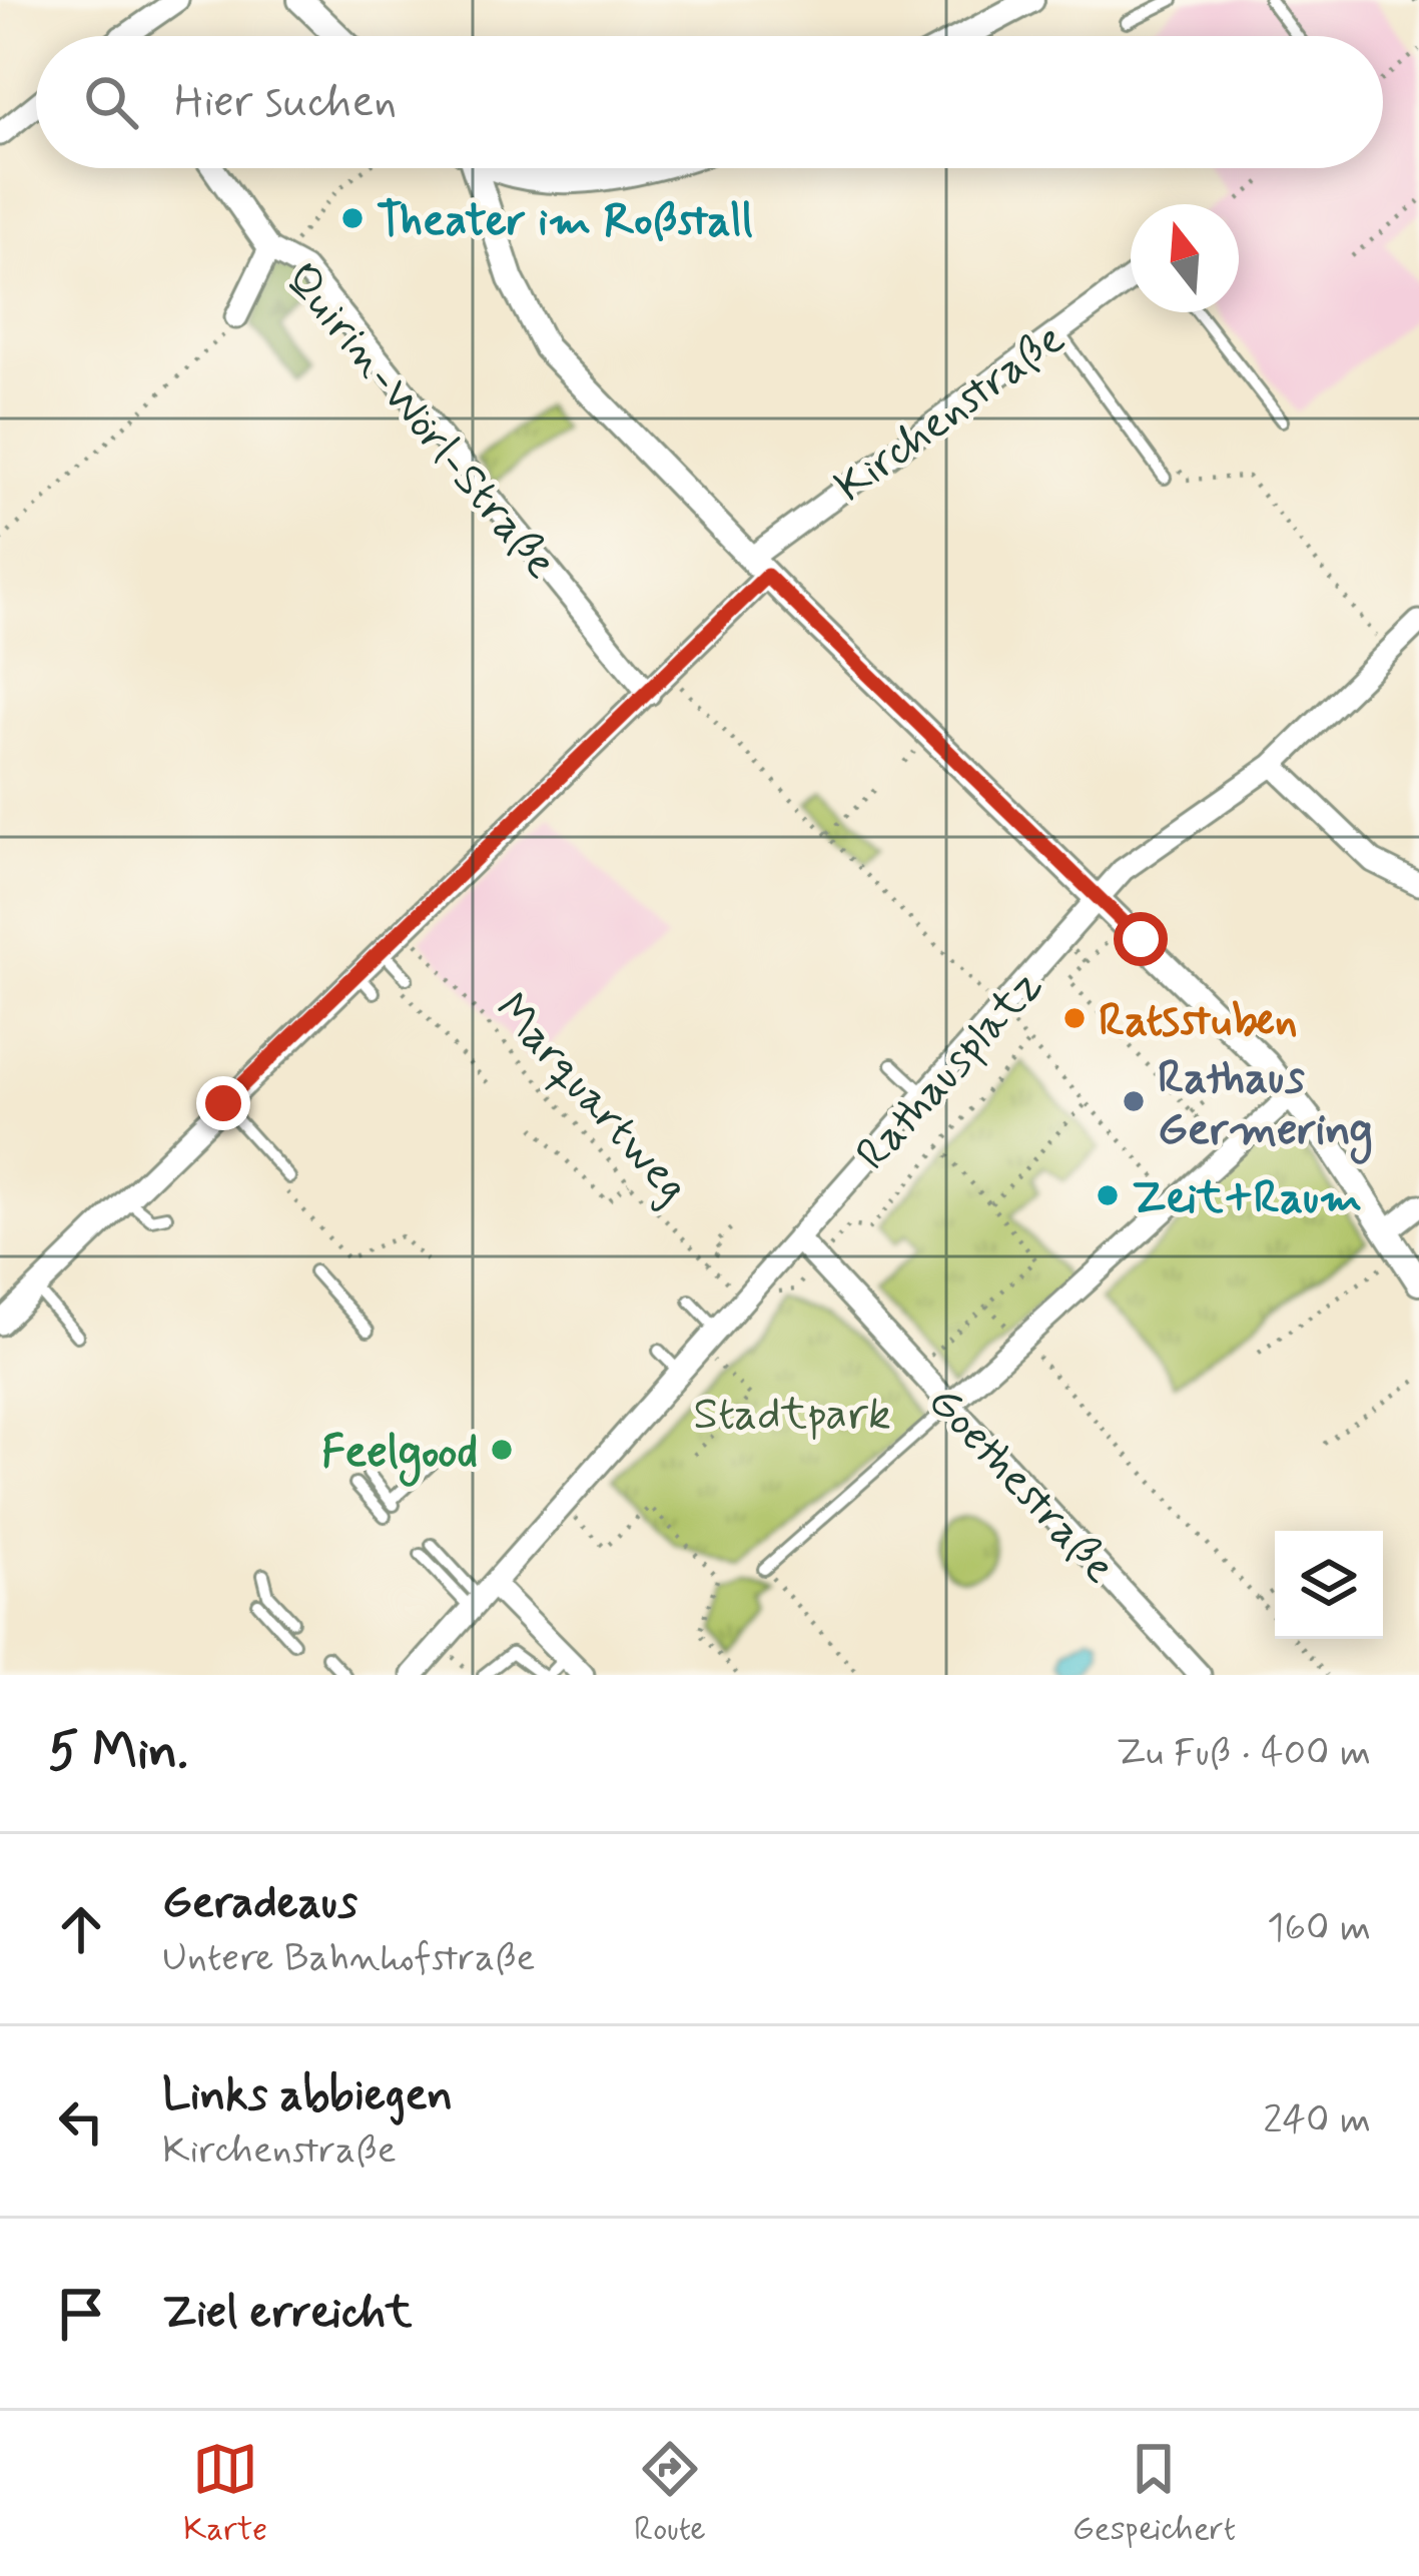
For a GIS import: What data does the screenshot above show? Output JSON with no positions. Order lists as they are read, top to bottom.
{
  "streets": {
    "street": [
      "Kirchenstraße",
      "Quirin-Wörl-Straße",
      "Rathausplatz",
      "Goethestraße"
    ],
    "path": ["Marquartweg"]
  },
  "crossings": [
    ["Kirchenstraße", "Quirin-Wörl-Straße"],
    ["Kirchenstraße", "Marquartweg"],
    ["Rathausplatz", "Marquartweg"],
    ["Rathausplatz", "Goethestraße"]
  ],
  "parks": ["Stadtpark"],
  "places": [
    "Theater im Roßstall",
    "Ratsstuben",
    "Rathaus Germering",
    "Zeit+Raum",
    "Feelgood"
  ],
  "north": "top",
  "page": {
    "search": "Hier suchen",
    "heading": ["5 Min.", "Zu Fuß · 400 m"],
    "list": [
      ["Geradeaus", "Untere Bahnhofstraße", "160 m"],
      ["Links abbiegen", "Kirchenstraße", "240 m"],
      "Ziel erreicht"
    ],
    "nav": ["Karte", "Route", "Gespeichert"]
  }
}
